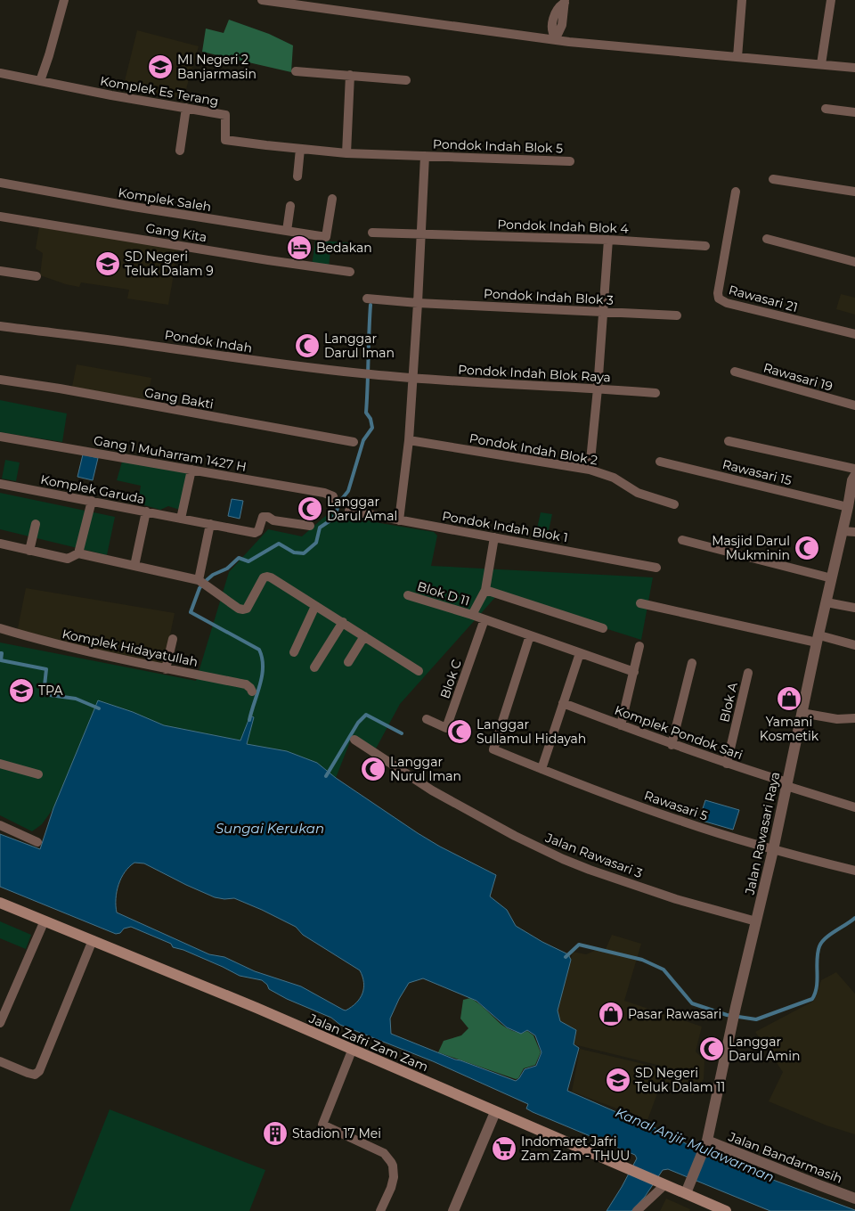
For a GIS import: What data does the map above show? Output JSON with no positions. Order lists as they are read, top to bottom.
{
  "streets": {
    "main road": ["Jalan Zafri Zam Zam"],
    "street": [
      "Komplek Es Terang",
      "Pondok Indah Blok 5",
      "Komplek Saleh",
      "Pondok Indah Blok 4",
      "Gang Kita",
      "Pondok Indah Blok 3",
      "Rawasari 21",
      "Pondok Indah",
      "Pondok Indah Blok Raya",
      "Rawasari 19",
      "Gang Bakti",
      "Pondok Indah Blok 2",
      "Gang 1 Muharram 1427 H",
      "Rawasari 15",
      "Komplek Garuda",
      "Pondok Indah Blok 1",
      "Blok D 11",
      "Komplek Hidayatullah",
      "Blok C",
      "Blok A",
      "Komplek Pondok Sari",
      "Rawasari 5",
      "Jalan Rawasari Raya",
      "Jalan Rawasari 3",
      "Jalan Bandarmasih"
    ]
  },
  "crossings": [
    ["Komplek Es Terang", "Pondok Indah Blok 5"],
    ["Pondok Indah", "Pondok Indah Blok Raya"],
    ["Rawasari 15", "Jalan Rawasari Raya"],
    ["Blok D 11", "Blok C"],
    ["Blok D 11", "Rawasari 5"],
    ["Blok A", "Komplek Pondok Sari"],
    ["Komplek Pondok Sari", "Jalan Rawasari Raya"],
    ["Rawasari 5", "Jalan Rawasari Raya"],
    ["Jalan Rawasari Raya", "Jalan Rawasari 3"],
    ["Jalan Rawasari Raya", "Jalan Zafri Zam Zam"],
    ["Jalan Rawasari Raya", "Jalan Bandarmasih"]
  ],
  "water": ["Sungai Kerukan", "Kanal Anjir Mulawarman"],
  "places": {
    "school or university": [
      "MI Negeri 2 Banjarmasin",
      "SD Negeri Teluk Dalam 9",
      "TPA",
      "SD Negeri Teluk Dalam 11"
    ],
    "hotel": ["Bedakan"],
    "mosque": [
      "Langgar Darul Iman",
      "Langgar Darul Amal",
      "Masjid Darul Mukminin",
      "Langgar Sullamul Hidayah",
      "Langgar Nurul Iman",
      "Langgar Darul Amin"
    ],
    "shop": ["Yamani Kosmetik", "Pasar Rawasari"],
    "building": ["Stadion 17 Mei"],
    "supermarket": ["Indomaret Jafri Zam Zam - THUU"]
  }
}
